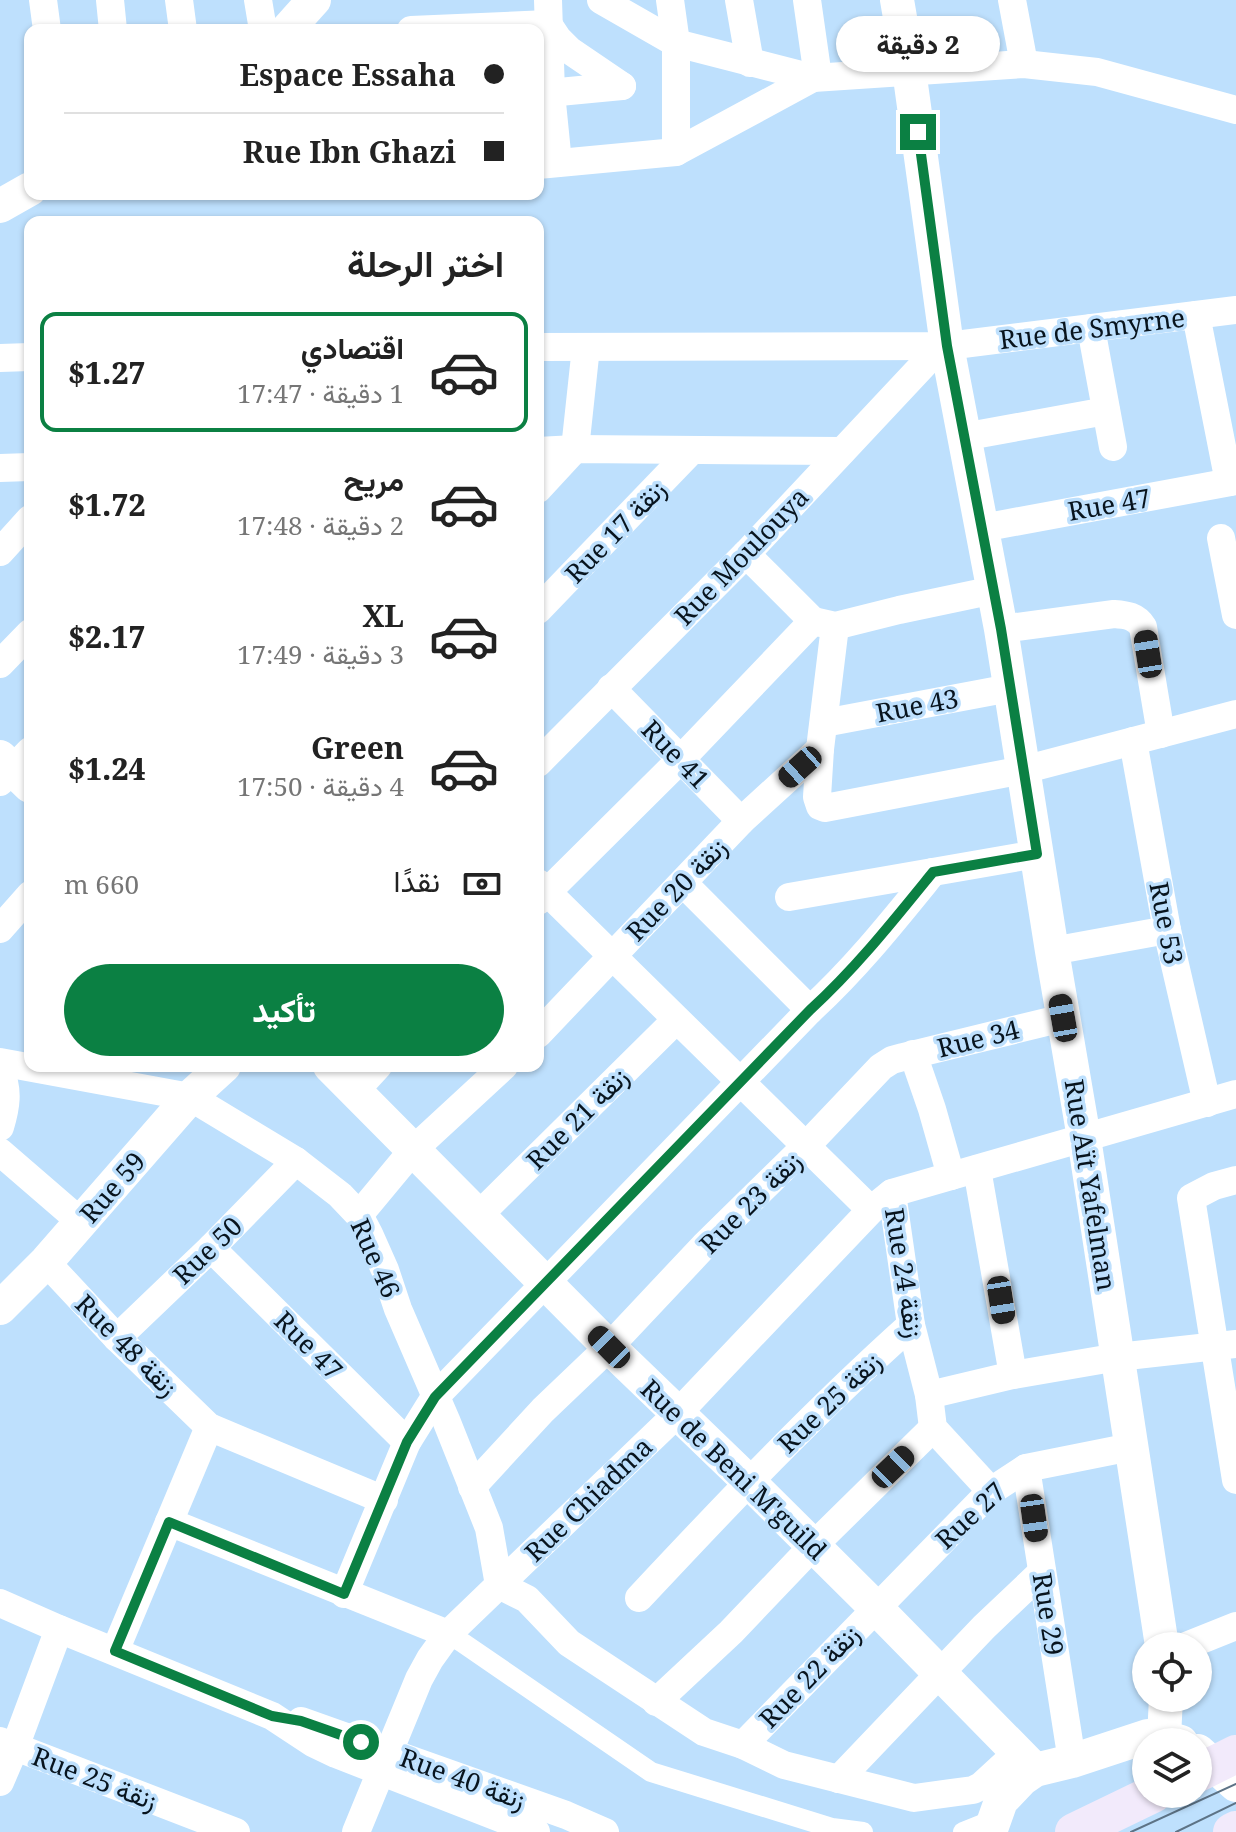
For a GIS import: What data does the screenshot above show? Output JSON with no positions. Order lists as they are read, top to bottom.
{
  "streets": {
    "street": [
      "Rue de Smyrne",
      "Rue 47",
      "Rue 17 زنقة",
      "Rue Moulouya",
      "Rue 43",
      "Rue 41",
      "Rue 20 زنقة",
      "Rue 53",
      "Rue 34",
      "Rue 21 زنقة",
      "Rue Aït Yafelman",
      "Rue 59",
      "Rue 23 زنقة",
      "Rue 50",
      "Rue 46",
      "Rue 24 زنقة",
      "Rue 48 زنقة",
      "Rue 25 زنقة",
      "Rue de Beni M'guild",
      "Rue Chiadma",
      "Rue 27",
      "Rue 29",
      "Rue 22 زنقة",
      "Rue 40 زنقة"
    ]
  },
  "crossings": [
    ["Rue de Smyrne", "Rue Moulouya"],
    ["Rue de Smyrne", "Rue Aït Yafelman"],
    ["Rue 47", "Rue Aït Yafelman"],
    ["Rue 47", "Rue 50"],
    ["Rue Moulouya", "Rue 41"],
    ["Rue Moulouya", "Rue Aït Yafelman"],
    ["Rue 43", "Rue 20 زنقة"],
    ["Rue 43", "Rue Aït Yafelman"],
    ["Rue 41", "Rue 20 زنقة"],
    ["Rue 34", "Rue Aït Yafelman"],
    ["Rue 34", "Rue 23 زنقة"],
    ["Rue 21 زنقة", "Rue de Beni M'guild"],
    ["Rue Aït Yafelman", "Rue 27"],
    ["Rue 59", "Rue 46"],
    ["Rue 59", "Rue 48 زنقة"],
    ["Rue 23 زنقة", "Rue 46"],
    ["Rue 23 زنقة", "Rue de Beni M'guild"],
    ["Rue 50", "Rue 46"],
    ["Rue 50", "Rue 48 زنقة"],
    ["Rue 46", "Rue Chiadma"],
    ["Rue 24 زنقة", "Rue 25 زنقة"],
    ["Rue 24 زنقة", "Rue de Beni M'guild"],
    ["Rue 24 زنقة", "Rue Chiadma"],
    ["Rue 25 زنقة", "Rue de Beni M'guild"],
    ["Rue de Beni M'guild", "Rue Chiadma"],
    ["Rue de Beni M'guild", "Rue 27"],
    ["Rue de Beni M'guild", "Rue 22 زنقة"],
    ["Rue 27", "Rue 29"],
    ["Rue 27", "Rue 22 زنقة"]
  ],
  "page": {
    "bubble": "2 دقيقة",
    "banner": ["Espace Essaha", "Rue Ibn Ghazi"],
    "heading": "اختر الرحلة",
    "list": [
      {
        "name": "اقتصادي",
        "note": "1 دقيقة · 17:47",
        "value": "$1.27"
      },
      {
        "name": "مريح",
        "note": "2 دقيقة · 17:48",
        "value": "$1.72"
      },
      {
        "name": "XL",
        "note": "3 دقيقة · 17:49",
        "value": "$2.17"
      },
      {
        "name": "Green",
        "note": "4 دقيقة · 17:50",
        "value": "$1.24"
      }
    ],
    "pay": ["نقدًا", "660 m"],
    "buttons": "تأكيد"
  }
}
